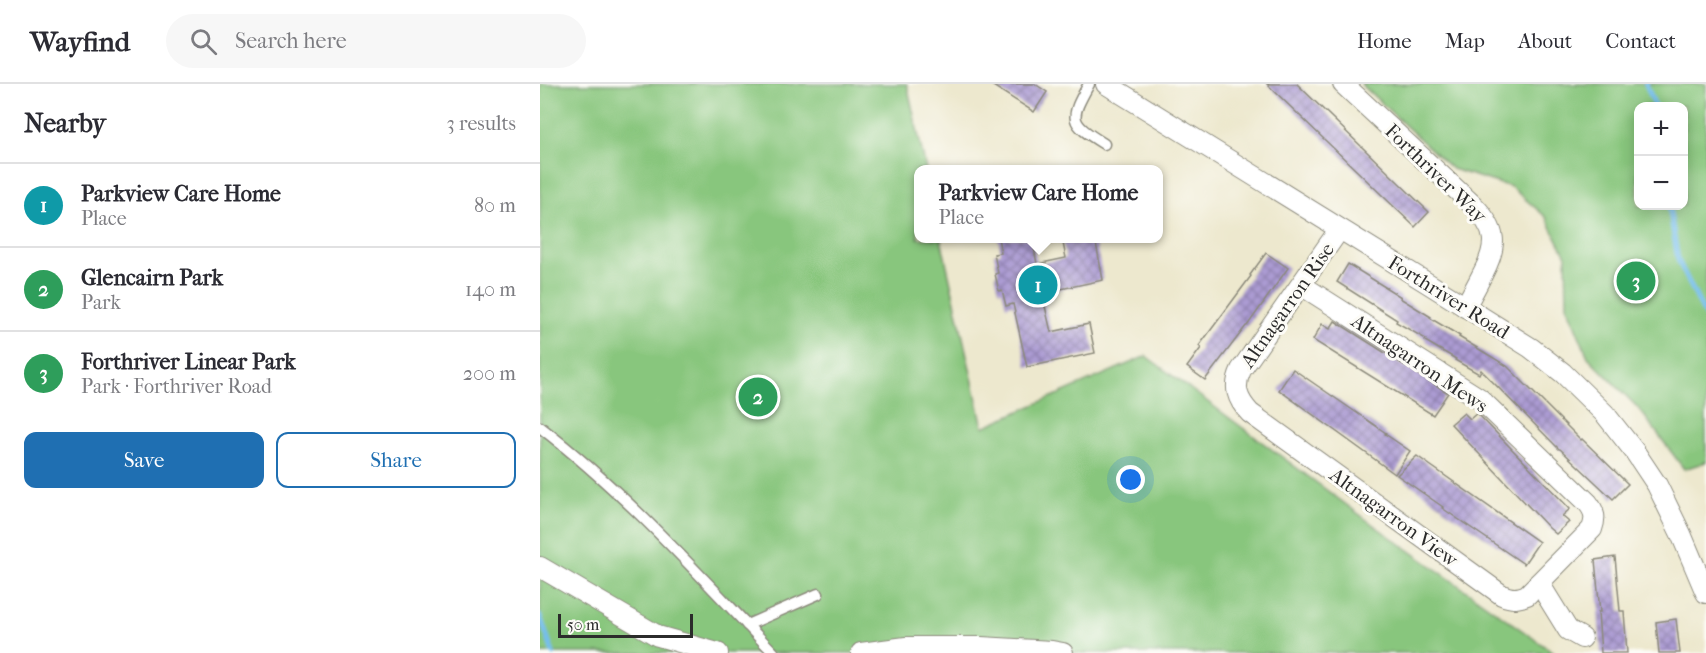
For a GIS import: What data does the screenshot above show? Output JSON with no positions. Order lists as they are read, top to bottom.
{
  "streets": {
    "street": [
      "Forthriver Way",
      "Forthriver Road",
      "Altnagarron Rise",
      "Altnagarron Mews",
      "Altnagarron View"
    ]
  },
  "crossings": [
    ["Forthriver Way", "Forthriver Road"],
    ["Forthriver Road", "Altnagarron Rise"],
    ["Altnagarron Rise", "Altnagarron Mews"],
    ["Altnagarron Rise", "Altnagarron View"],
    ["Altnagarron Mews", "Altnagarron View"]
  ],
  "scale_bar": "50 m",
  "page": {
    "header": "Wayfind",
    "search": "Search here",
    "nav": [
      "Home",
      "Map",
      "About",
      "Contact"
    ],
    "heading": ["Nearby", "3 results"],
    "map_buttons": ["+", "−"],
    "list": [
      {
        "mark": "1",
        "name": "Parkview Care Home",
        "note": "Place",
        "value": "80 m"
      },
      {
        "mark": "2",
        "name": "Glencairn Park",
        "note": "Park",
        "value": "140 m"
      },
      {
        "mark": "3",
        "name": "Forthriver Linear Park",
        "note": "Park · Forthriver Road",
        "value": "200 m"
      }
    ],
    "popup": ["Parkview Care Home", "Place"],
    "pins": ["3", "1", "2"],
    "buttons": ["Save", "Share"],
    "scale": "50 m"
  }
}
